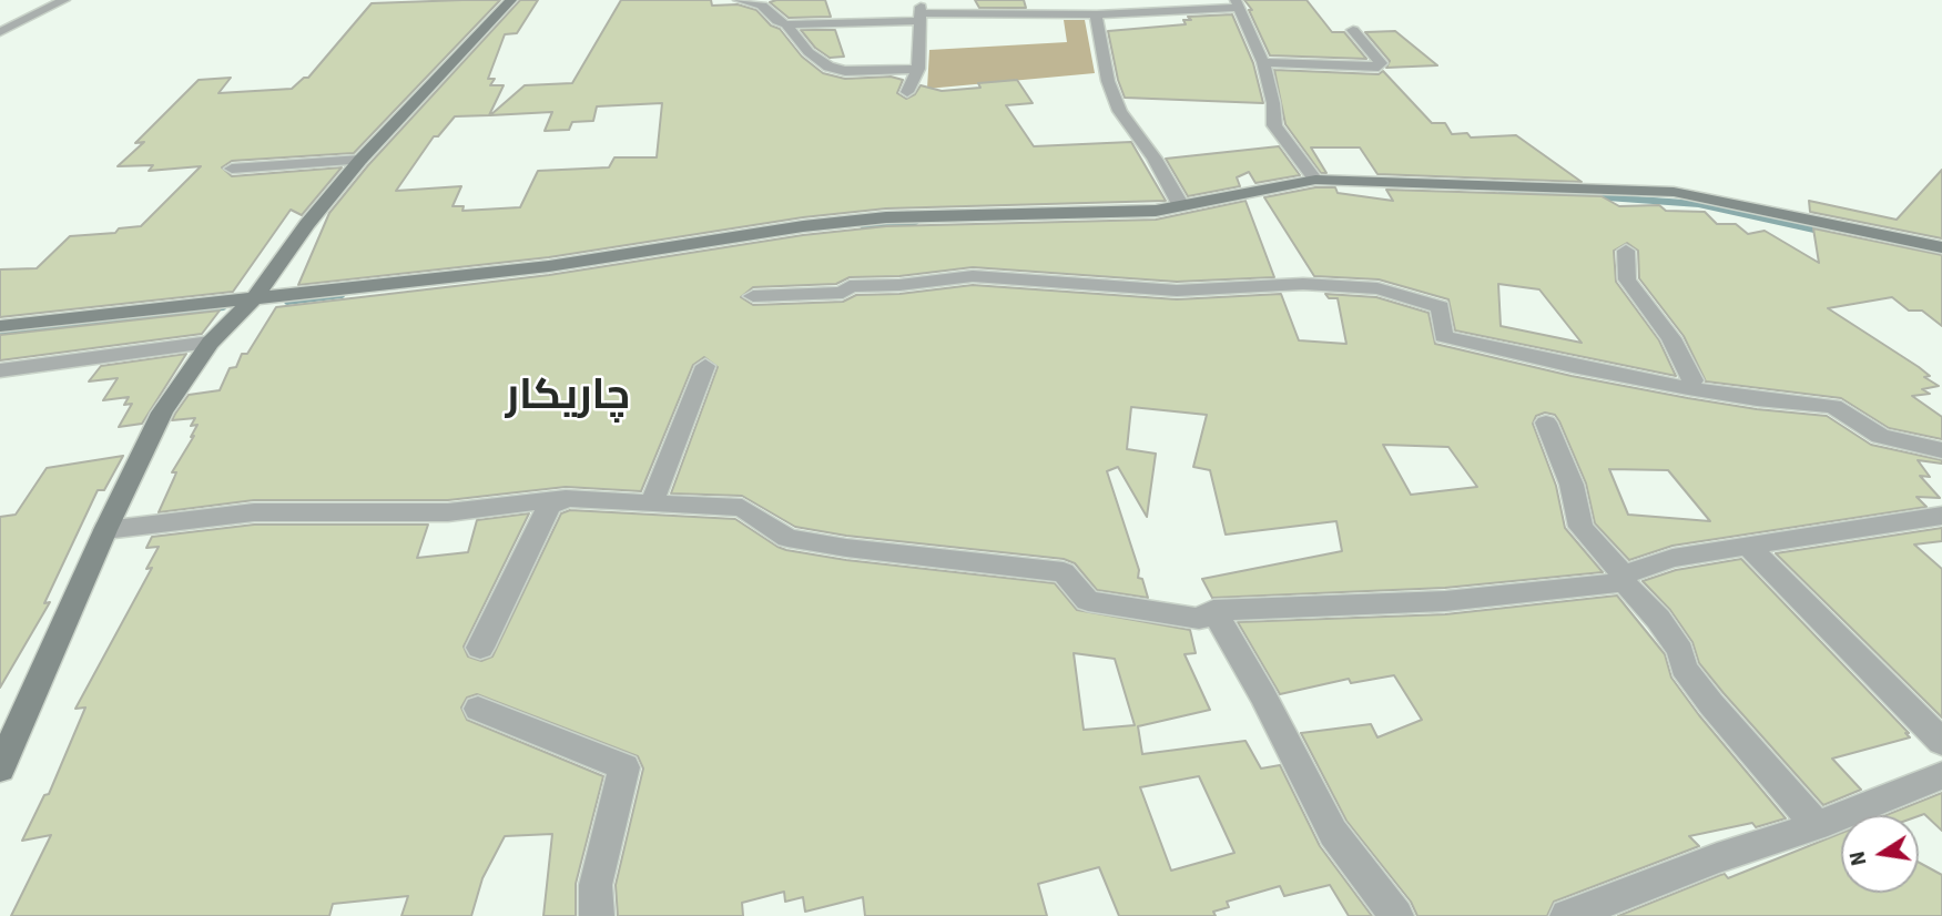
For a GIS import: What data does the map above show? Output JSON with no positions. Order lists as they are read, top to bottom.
{
  "districts": ["چاریکار"],
  "north": "left"
}
